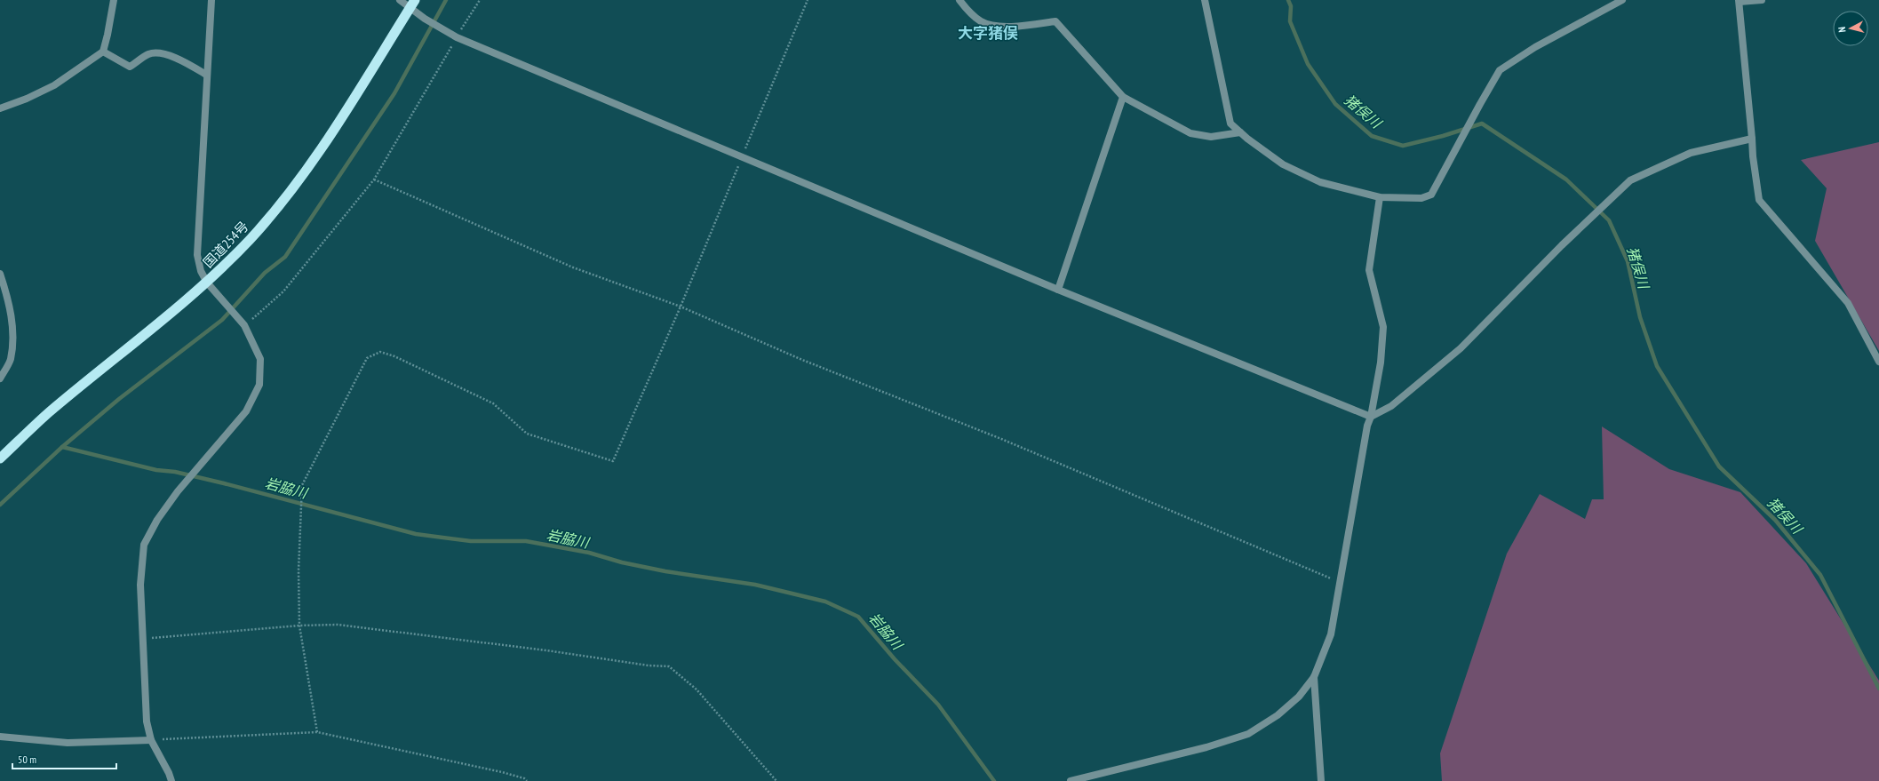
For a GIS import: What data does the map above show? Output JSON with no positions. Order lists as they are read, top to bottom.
{
  "streets": {
    "highway": ["国道254号"]
  },
  "districts": ["大字猪俣"],
  "water": ["猪俣川", "岩脇川"],
  "scale_bar": "50 m",
  "north": "left"
}
